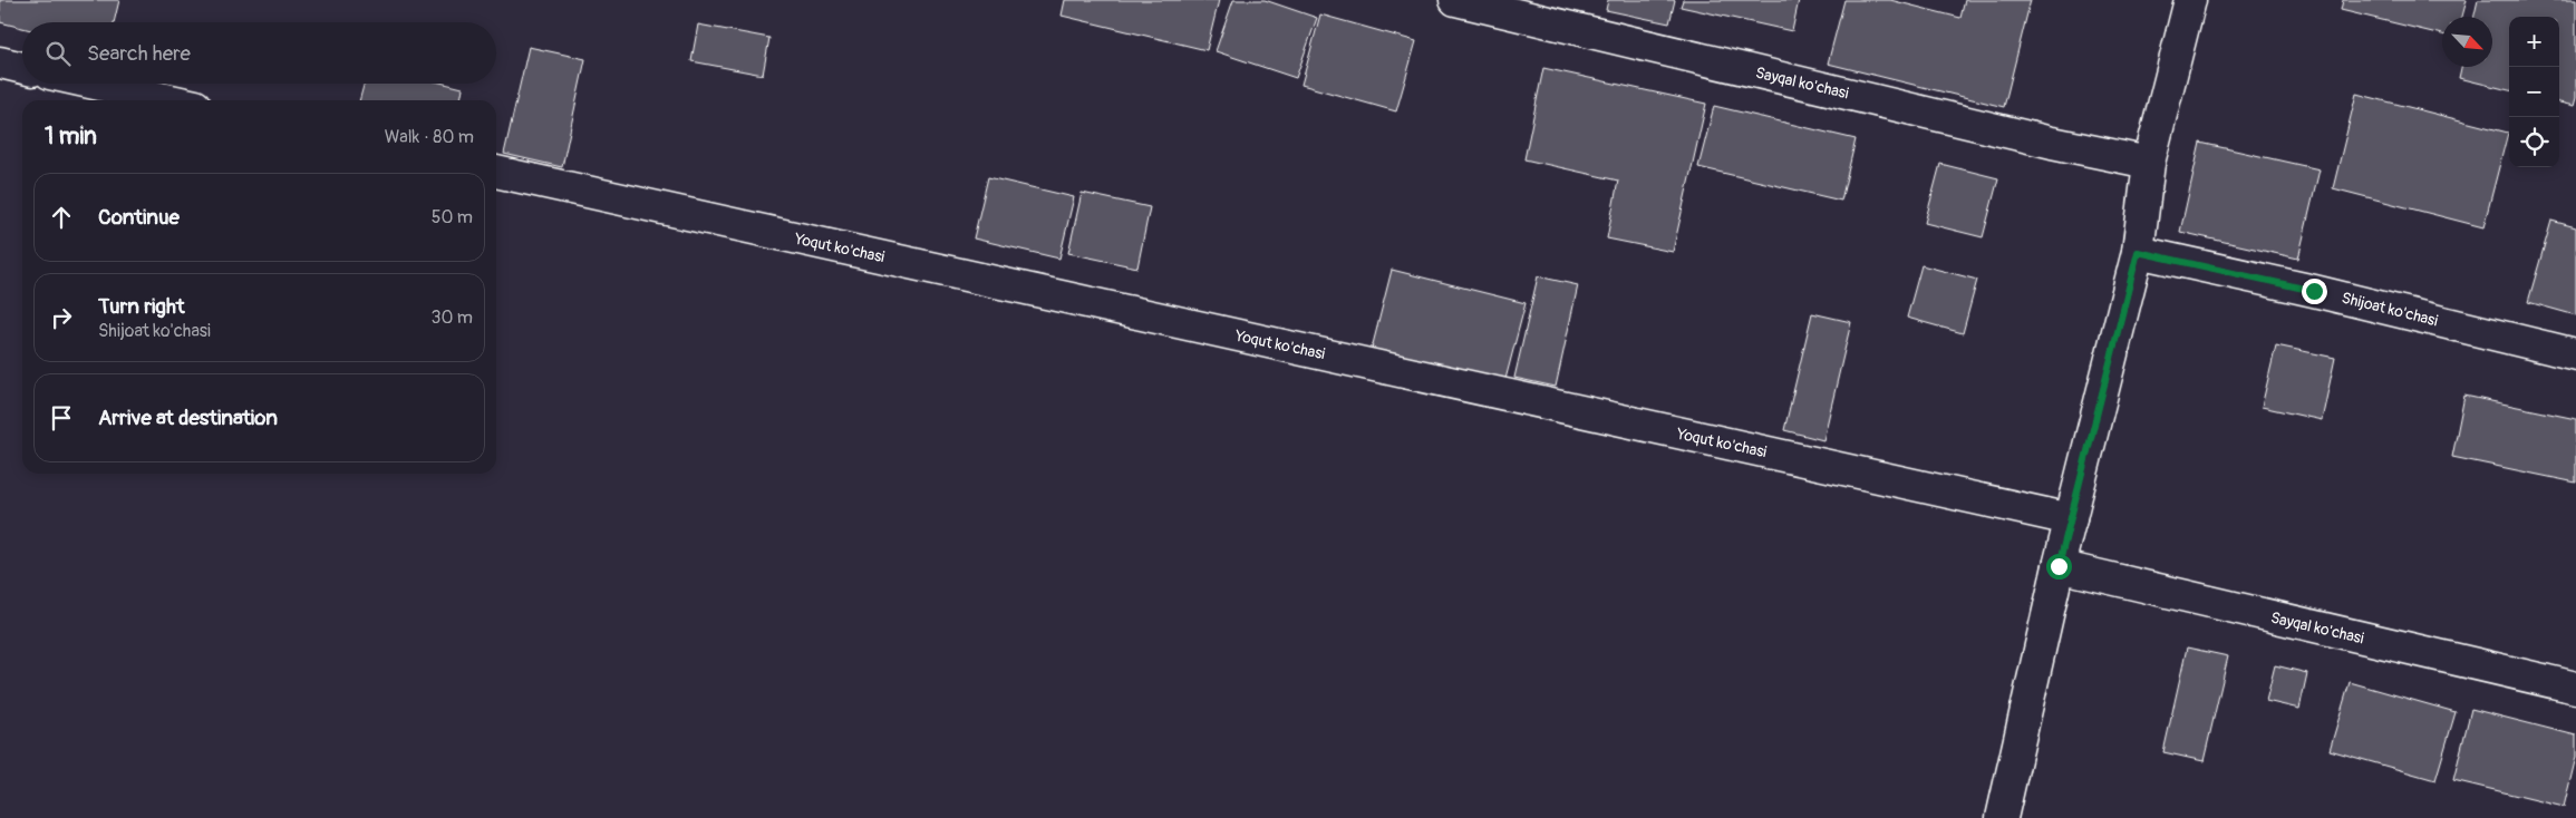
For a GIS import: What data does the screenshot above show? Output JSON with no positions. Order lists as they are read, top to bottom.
{
  "streets": {
    "street": ["Sayqal ko'chasi", "Yoqut ko'chasi", "Shijoat ko'chasi"]
  },
  "north": "bottom right",
  "page": {
    "map_buttons": ["+", "−"],
    "search": "Search here",
    "heading": ["1 min", "Walk · 80 m"],
    "list": [
      ["Continue", "50 m"],
      ["Turn right", "Shijoat ko'chasi", "30 m"],
      "Arrive at destination"
    ]
  }
}
